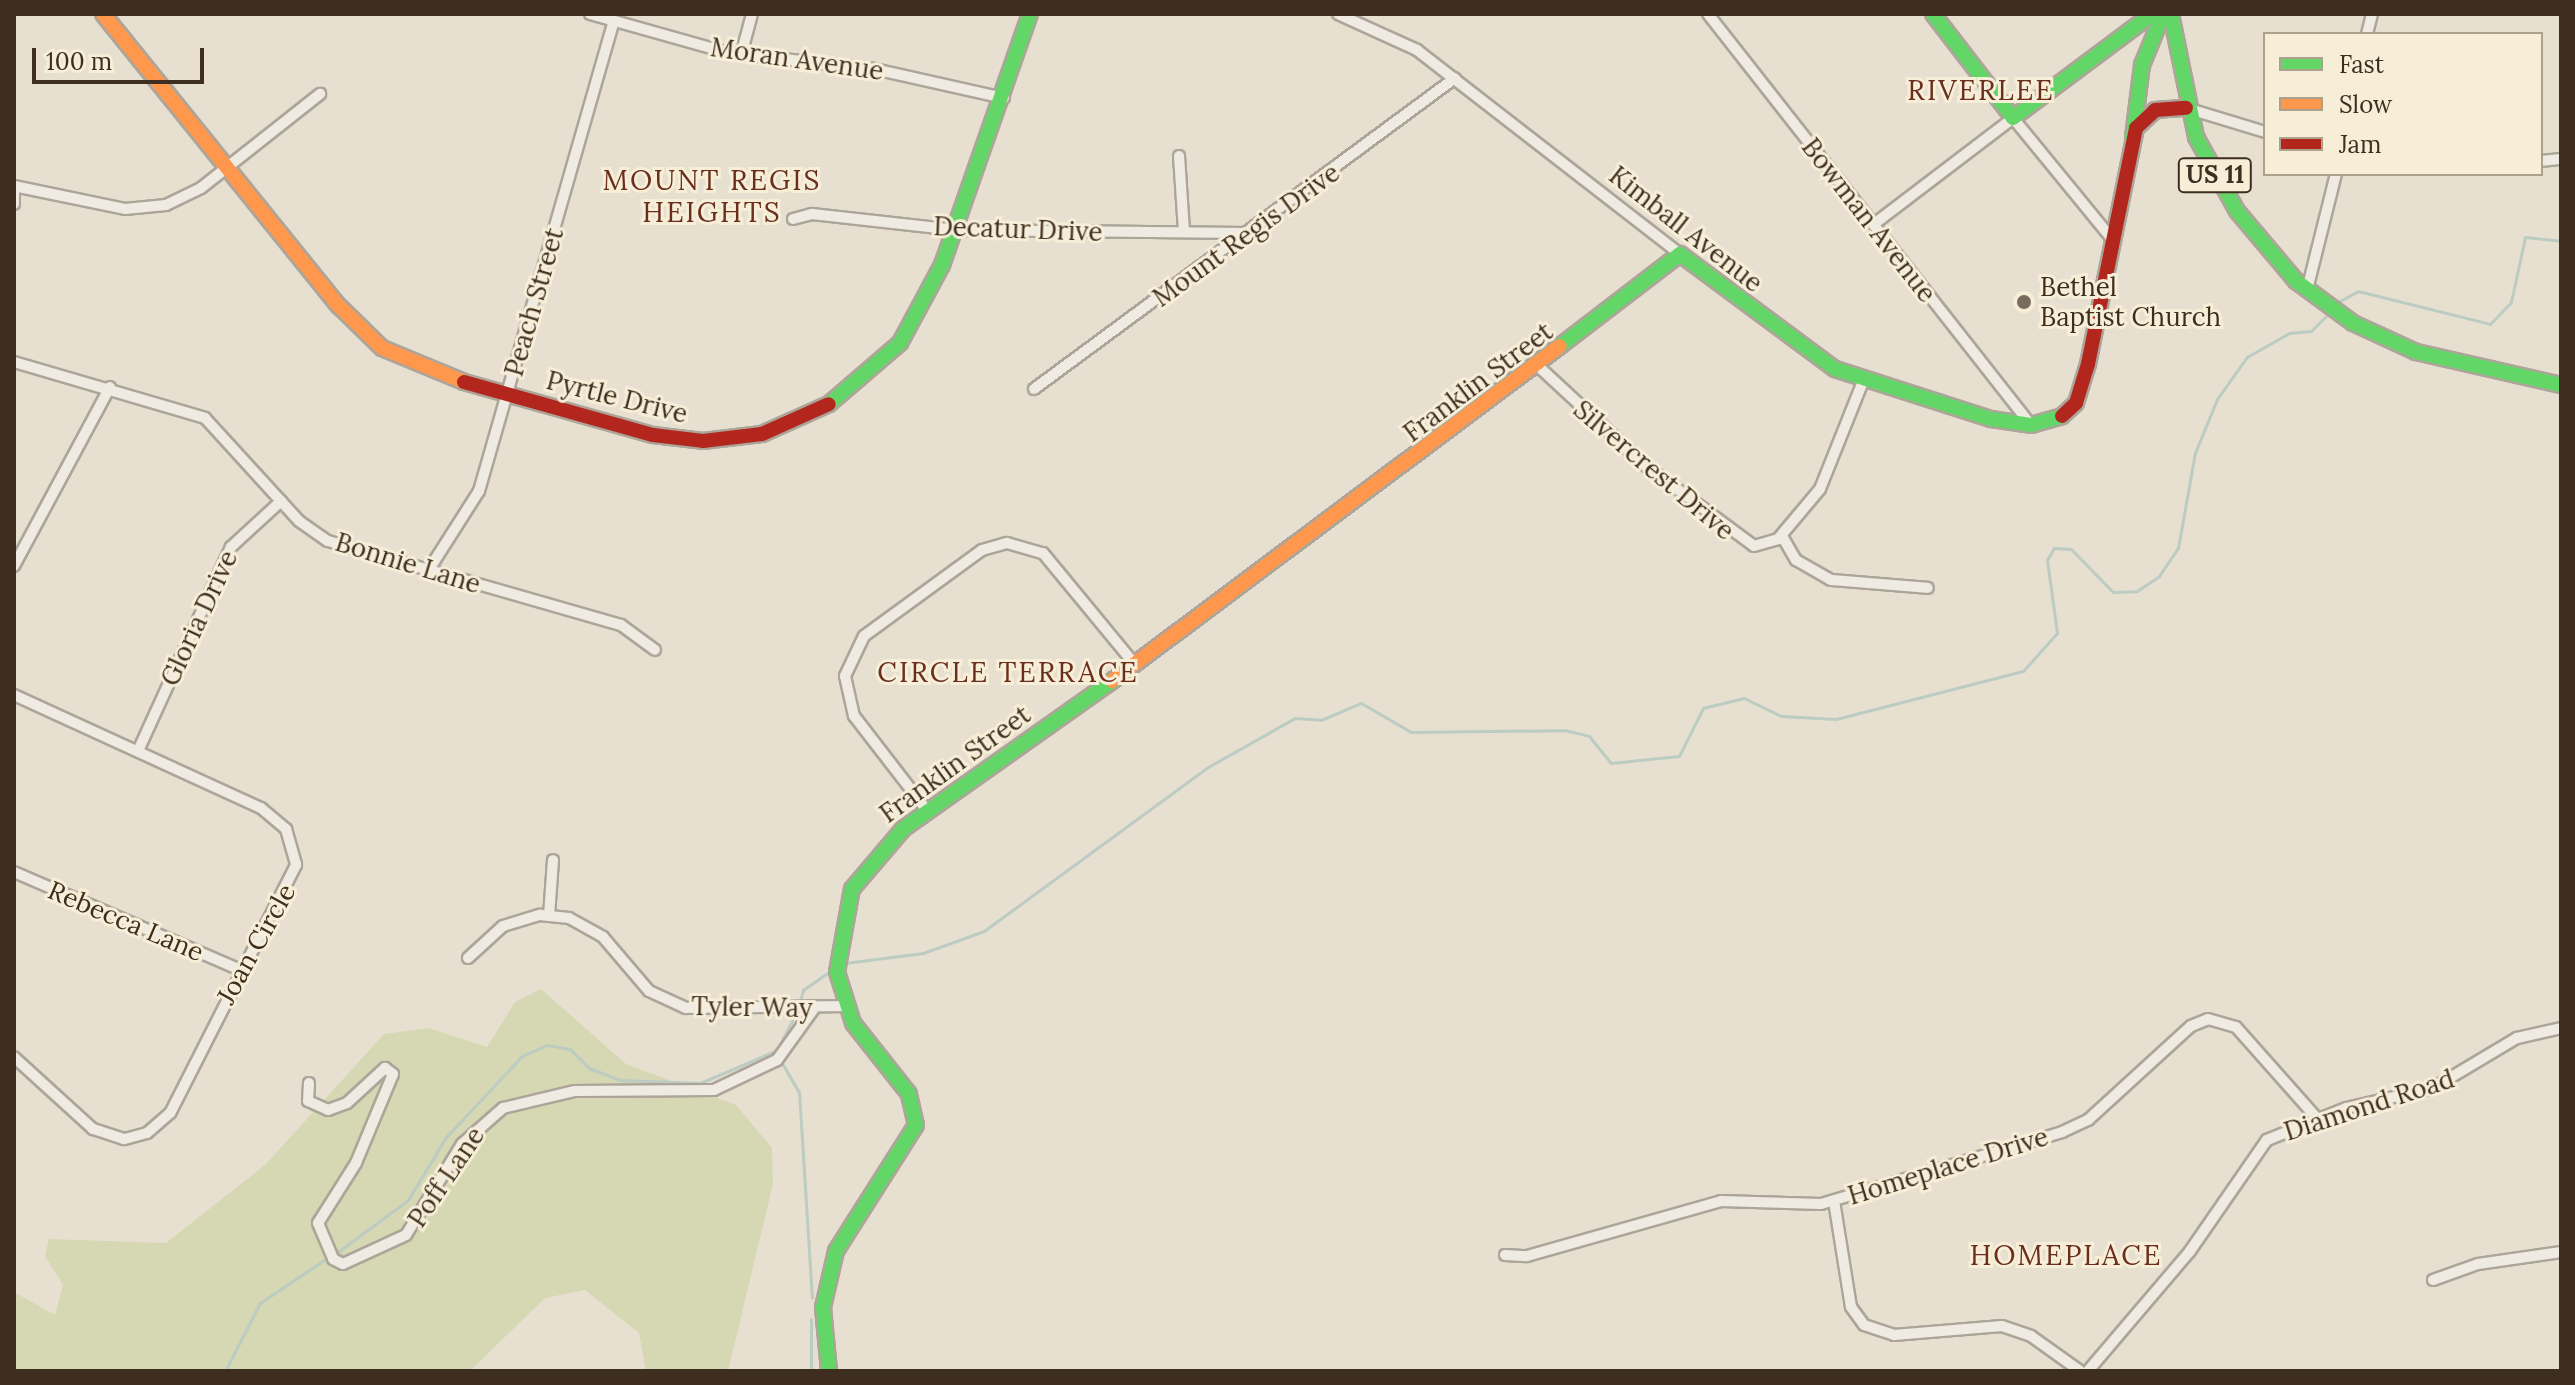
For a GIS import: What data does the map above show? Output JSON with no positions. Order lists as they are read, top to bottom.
{
  "streets": {
    "street": [
      "Moran Avenue",
      "US 11",
      "Bowman Avenue",
      "Decatur Drive",
      "Kimball Avenue",
      "Mount Regis Drive",
      "Peach Street",
      "Franklin Street",
      "Pyrtle Drive",
      "Silvercrest Drive",
      "Bonnie Lane",
      "Gloria Drive",
      "Rebecca Lane",
      "Joan Circle",
      "Tyler Way",
      "Diamond Road",
      "Homeplace Drive",
      "Poff Lane"
    ]
  },
  "crossings": [
    ["Moran Avenue", "Peach Street"],
    ["Moran Avenue", "Pyrtle Drive"],
    ["Bowman Avenue", "Kimball Avenue"],
    ["Decatur Drive", "Mount Regis Drive"],
    ["Decatur Drive", "Pyrtle Drive"],
    ["Kimball Avenue", "Mount Regis Drive"],
    ["Kimball Avenue", "Franklin Street"],
    ["Peach Street", "Pyrtle Drive"],
    ["Peach Street", "Bonnie Lane"],
    ["Franklin Street", "Silvercrest Drive"],
    ["Franklin Street", "Tyler Way"],
    ["Bonnie Lane", "Gloria Drive"],
    ["Gloria Drive", "Joan Circle"],
    ["Rebecca Lane", "Joan Circle"],
    ["Tyler Way", "Poff Lane"],
    ["Diamond Road", "Homeplace Drive"]
  ],
  "districts": [
    "RIVERLEE",
    "MOUNT REGIS HEIGHTS",
    "CIRCLE TERRACE",
    "HOMEPLACE"
  ],
  "places": ["Bethel Baptist Church"],
  "legend": ["Fast", "Slow", "Jam"],
  "scale_bar": "100 m"
}
